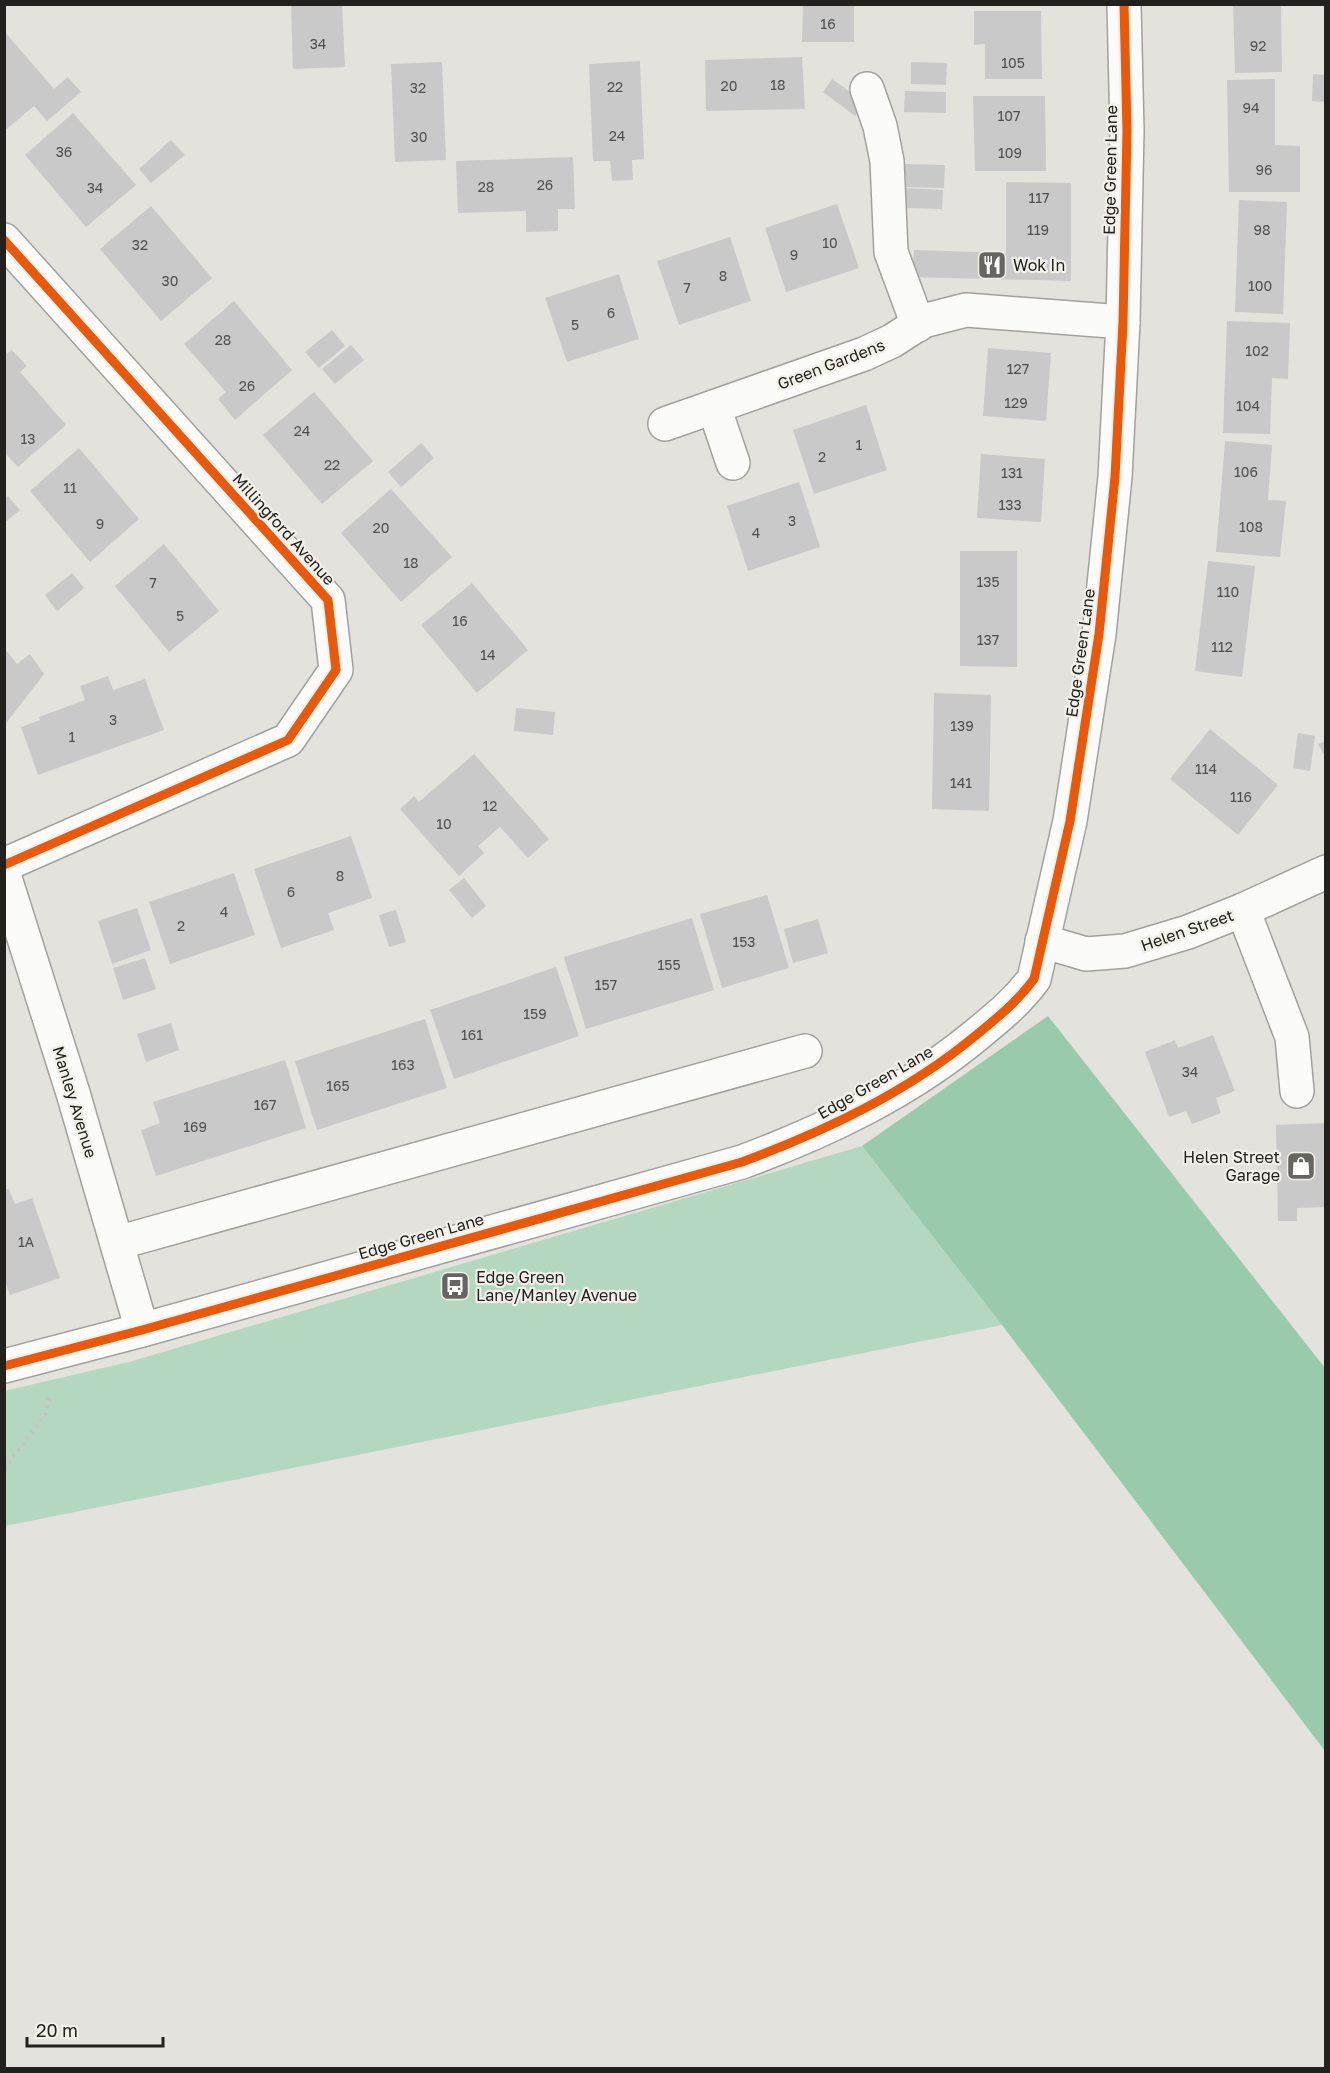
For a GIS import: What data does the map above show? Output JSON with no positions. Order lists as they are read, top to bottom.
{
  "streets": {
    "street": [
      "Edge Green Lane",
      "Green Gardens",
      "Millingford Avenue",
      "Helen Street",
      "Manley Avenue"
    ]
  },
  "crossings": [
    ["Edge Green Lane", "Green Gardens"],
    ["Edge Green Lane", "Helen Street"],
    ["Edge Green Lane", "Manley Avenue"]
  ],
  "places": {
    "restaurant": ["Wok In"],
    "shop": ["Helen Street Garage"],
    "bus stop": ["Edge Green Lane/Manley Avenue"]
  },
  "house_numbers": [
    "16",
    "34",
    "92",
    "105",
    "18",
    "20",
    "22",
    "32",
    "94",
    "107",
    "24",
    "30",
    "36",
    "109",
    "96",
    "26",
    "28",
    "34",
    "117",
    "119",
    "98",
    "10",
    "32",
    "9",
    "8",
    "30",
    "100",
    "7",
    "6",
    "5",
    "28",
    "102",
    "127",
    "26",
    "129",
    "104",
    "24",
    "13",
    "1",
    "2",
    "22",
    "106",
    "131",
    "11",
    "133",
    "3",
    "9",
    "108",
    "20",
    "4",
    "18",
    "135",
    "7",
    "110",
    "5",
    "16",
    "137",
    "112",
    "14",
    "3",
    "139",
    "1",
    "114",
    "141",
    "116",
    "12",
    "10",
    "8",
    "6",
    "4",
    "2",
    "153",
    "155",
    "157",
    "159",
    "161",
    "163",
    "34",
    "165",
    "167",
    "169",
    "1A"
  ],
  "scale_bar": "20 m"
}
